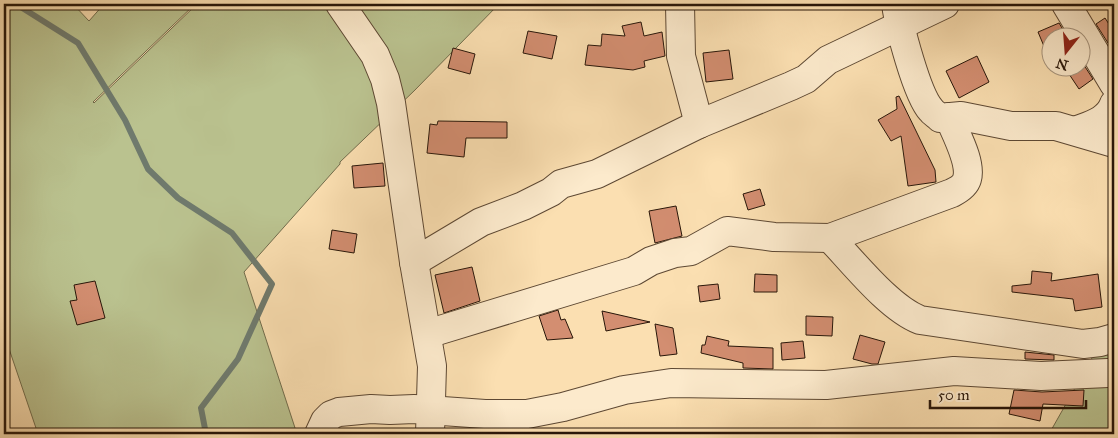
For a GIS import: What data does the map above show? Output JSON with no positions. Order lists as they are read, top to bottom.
{
  "scale_bar": "50 m",
  "north": "bottom"
}
